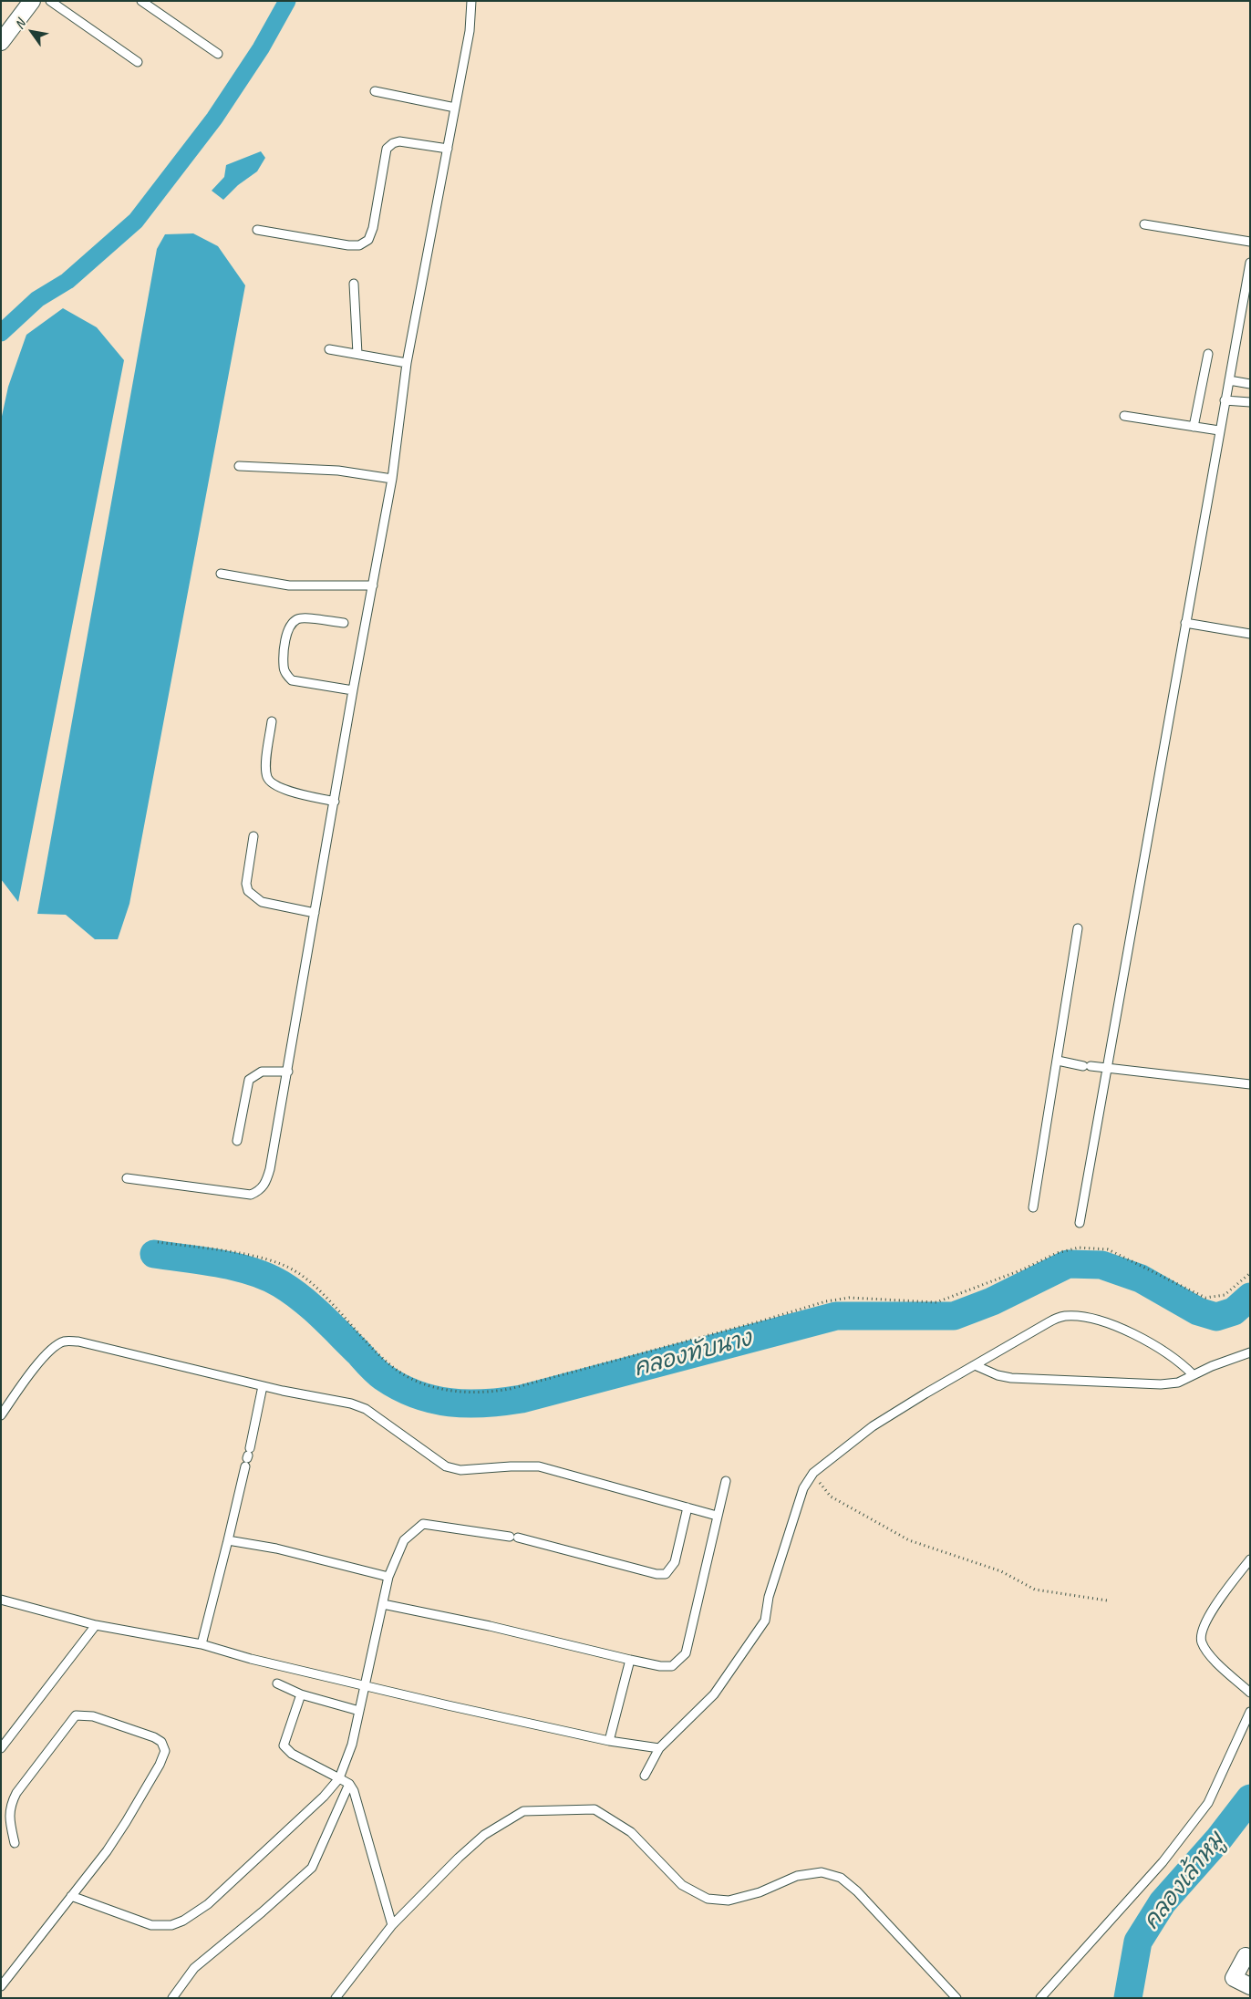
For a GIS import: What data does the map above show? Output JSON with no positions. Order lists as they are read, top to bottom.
{
  "water": ["คลองทับนาง", "คลองเล้าหมู"],
  "north": "top left"
}
